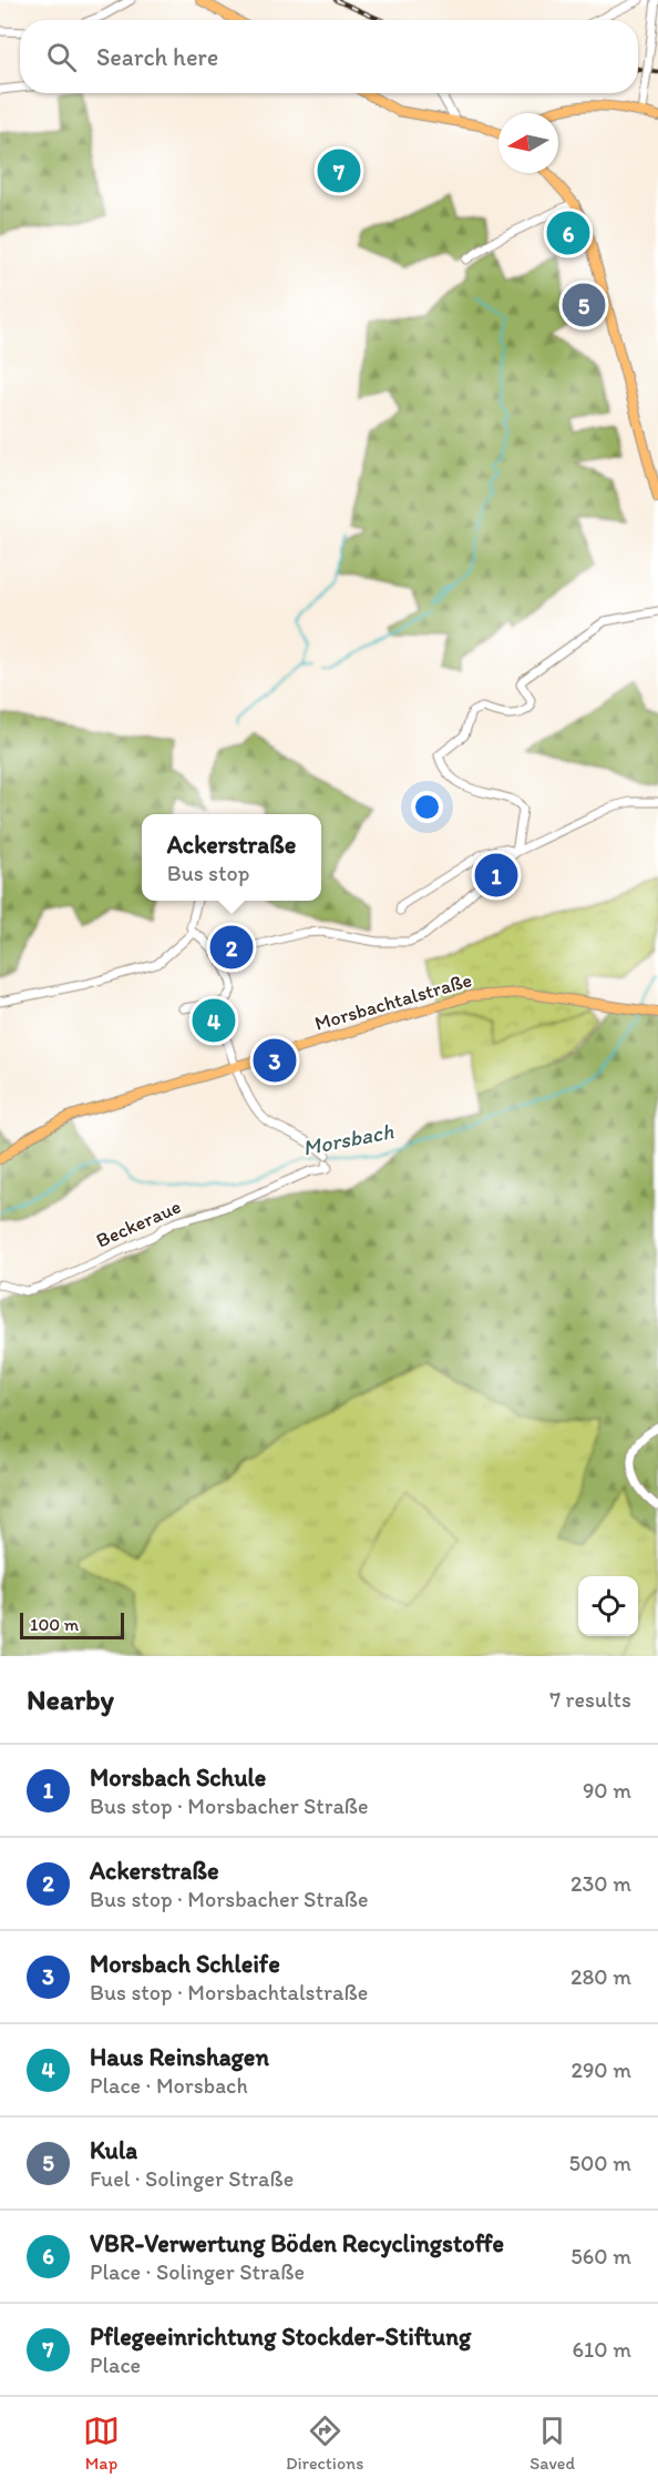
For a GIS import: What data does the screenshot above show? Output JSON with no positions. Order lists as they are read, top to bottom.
{
  "streets": {
    "main road": ["Morsbachtalstraße"],
    "street": ["Beckeraue"]
  },
  "crossings": [
    ["Morsbachtalstraße", "Beckeraue"]
  ],
  "water": ["Morsbach"],
  "scale_bar": "100 m",
  "north": "left",
  "page": {
    "search": "Search here",
    "pins": [
      "7",
      "6",
      "5",
      "1",
      "2",
      "4",
      "3"
    ],
    "popup": ["Ackerstraße", "Bus stop"],
    "scale": "100 m",
    "heading": ["Nearby", "7 results"],
    "list": [
      {
        "mark": "1",
        "name": "Morsbach Schule",
        "note": "Bus stop · Morsbacher Straße",
        "value": "90 m"
      },
      {
        "mark": "2",
        "name": "Ackerstraße",
        "note": "Bus stop · Morsbacher Straße",
        "value": "230 m"
      },
      {
        "mark": "3",
        "name": "Morsbach Schleife",
        "note": "Bus stop · Morsbachtalstraße",
        "value": "280 m"
      },
      {
        "mark": "4",
        "name": "Haus Reinshagen",
        "note": "Place · Morsbach",
        "value": "290 m"
      },
      {
        "mark": "5",
        "name": "Kula",
        "note": "Fuel · Solinger Straße",
        "value": "500 m"
      },
      {
        "mark": "6",
        "name": "VBR-Verwertung Böden Recyclingstoffe",
        "note": "Place · Solinger Straße",
        "value": "560 m"
      },
      {
        "mark": "7",
        "name": "Pflegeeinrichtung Stockder-Stiftung",
        "note": "Place",
        "value": "610 m"
      }
    ],
    "nav": ["Map", "Directions", "Saved"]
  }
}
